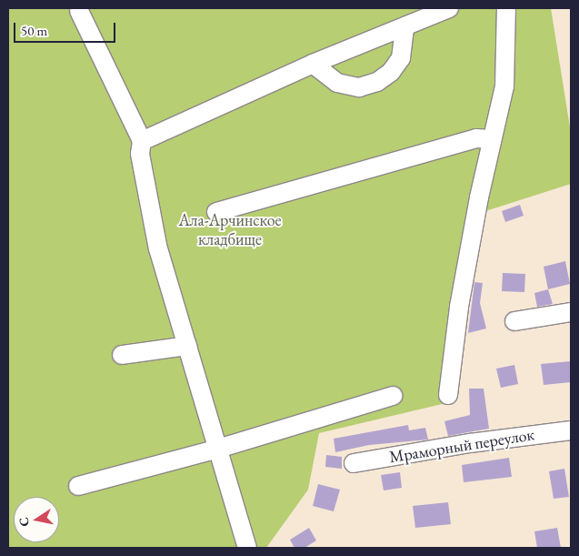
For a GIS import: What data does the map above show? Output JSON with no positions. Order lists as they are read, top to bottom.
{
  "streets": {
    "street": ["Мраморный переулок"]
  },
  "parks": ["Ала-Арчинское кладбище"],
  "scale_bar": "50 m",
  "north": "left"
}
